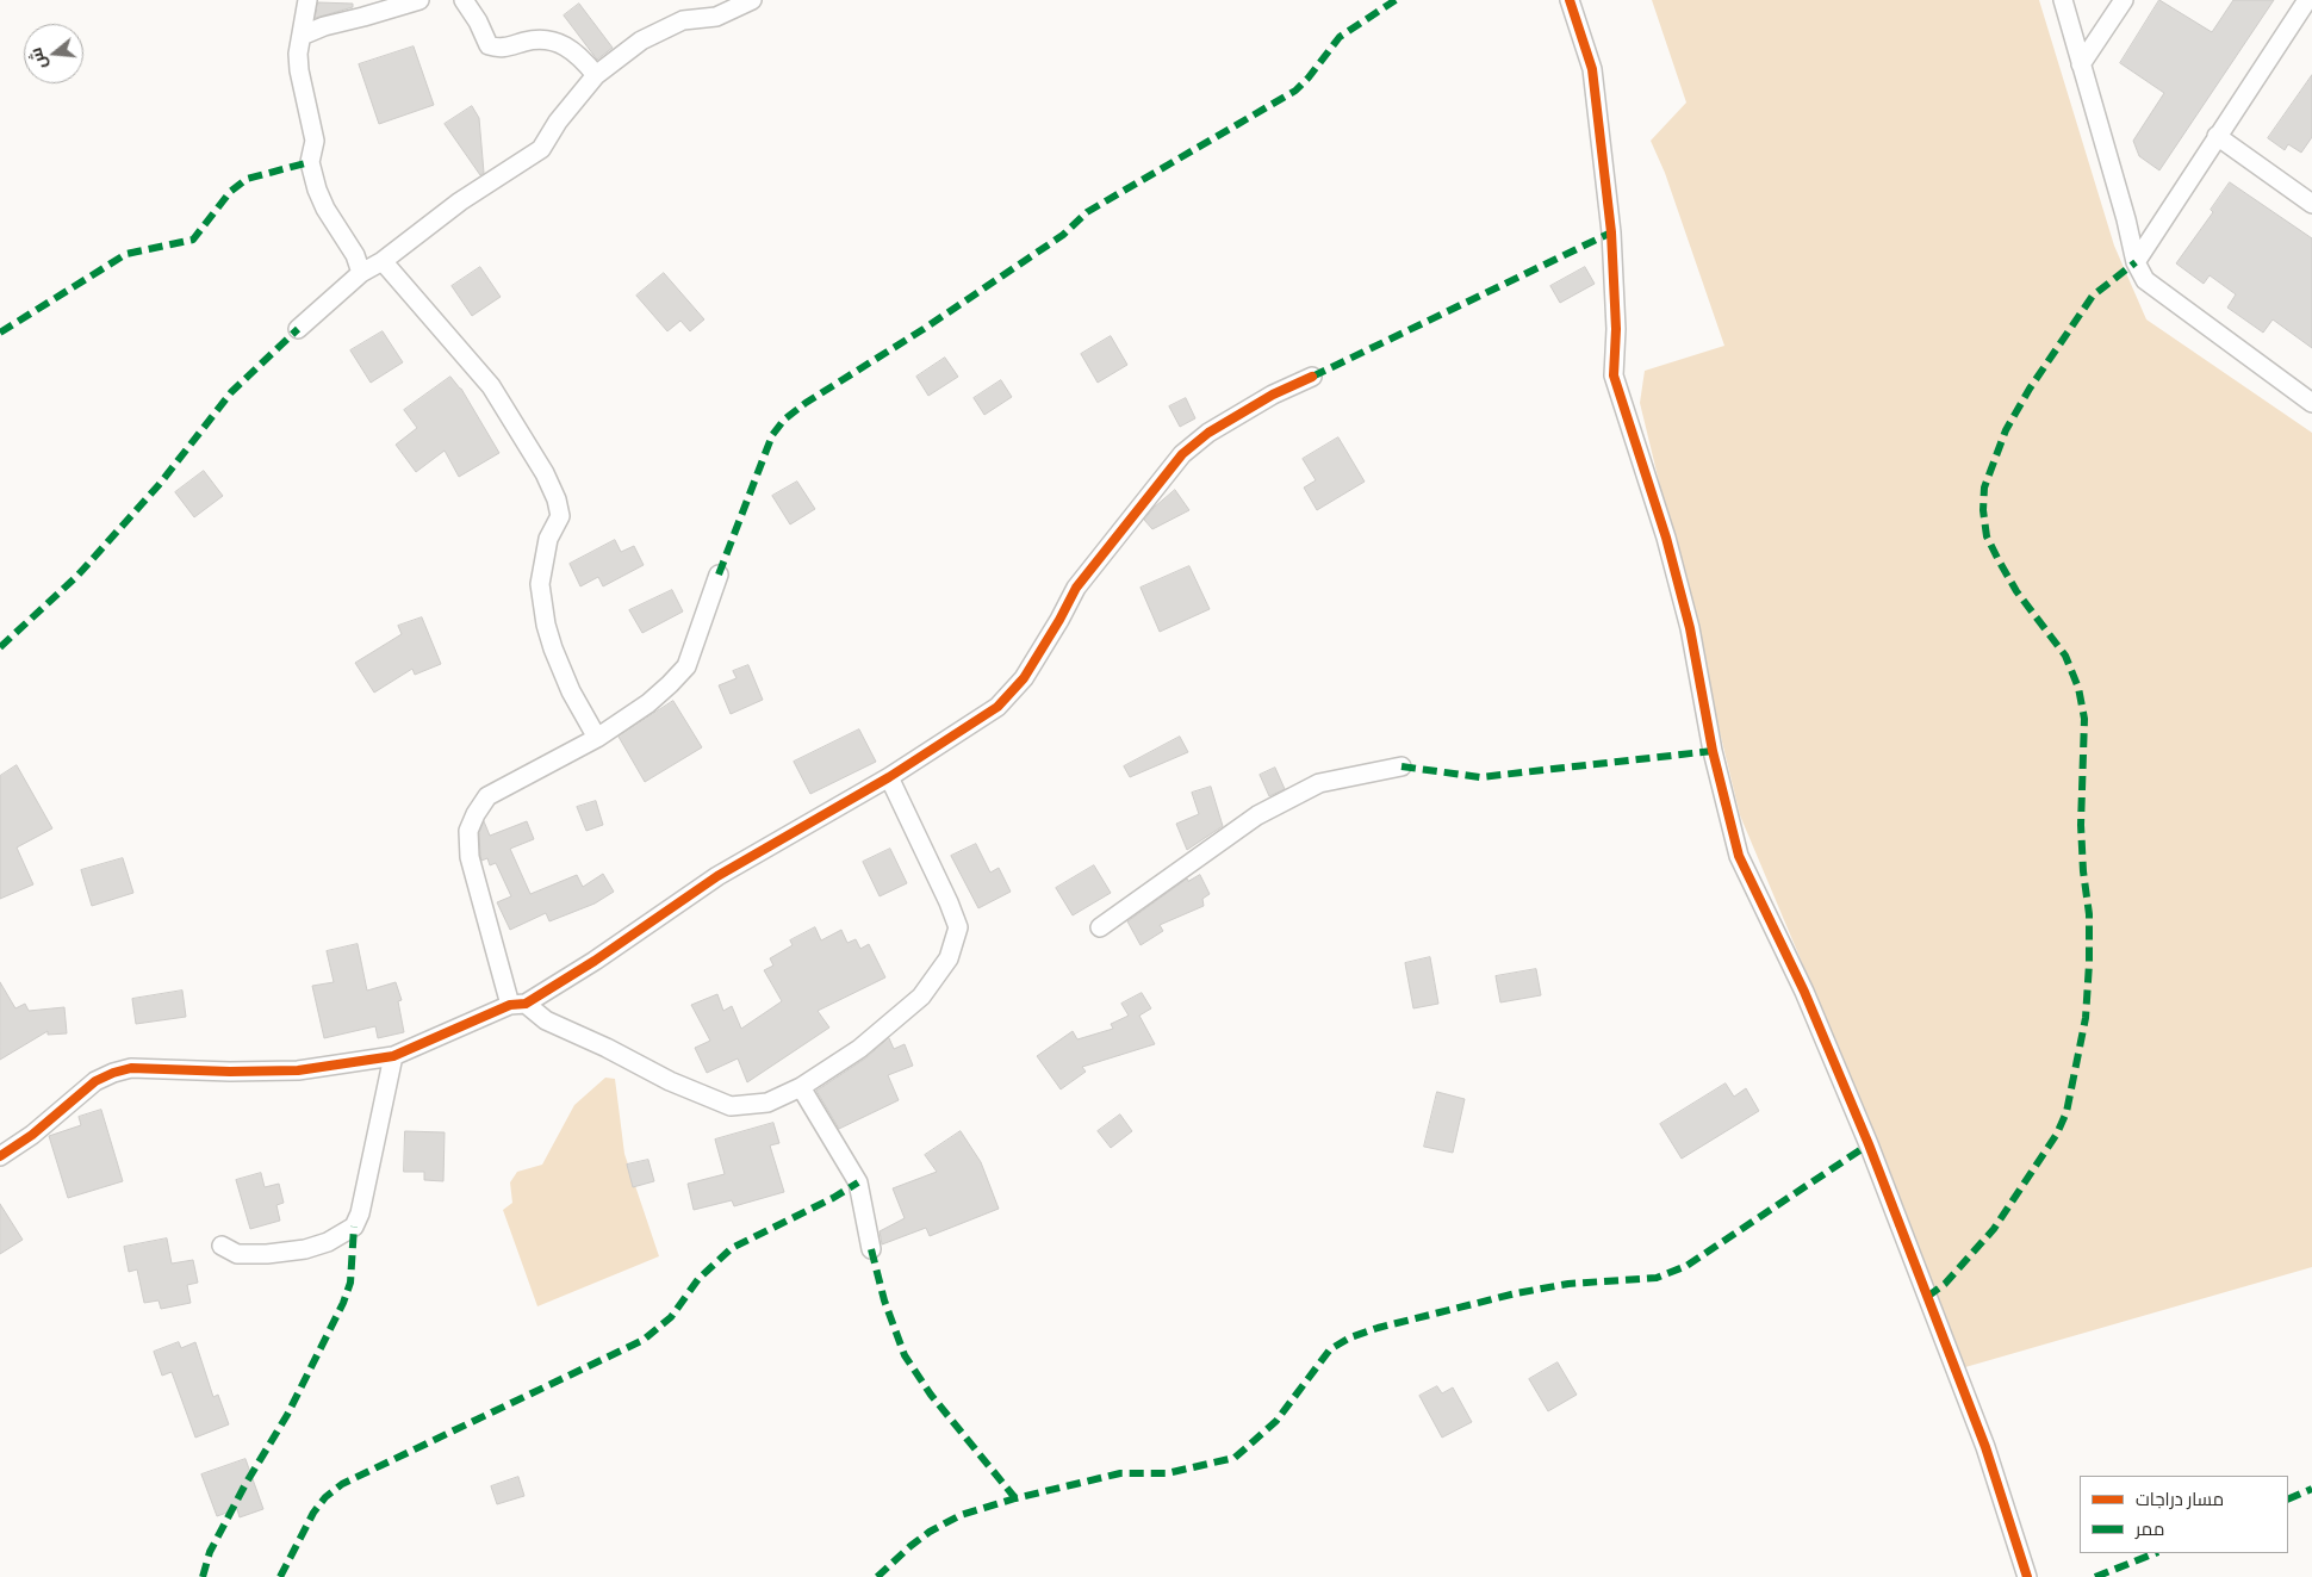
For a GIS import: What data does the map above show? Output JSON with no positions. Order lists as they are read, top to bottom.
{
  "legend": ["مسار دراجات", "ممر"],
  "north": "left"
}
